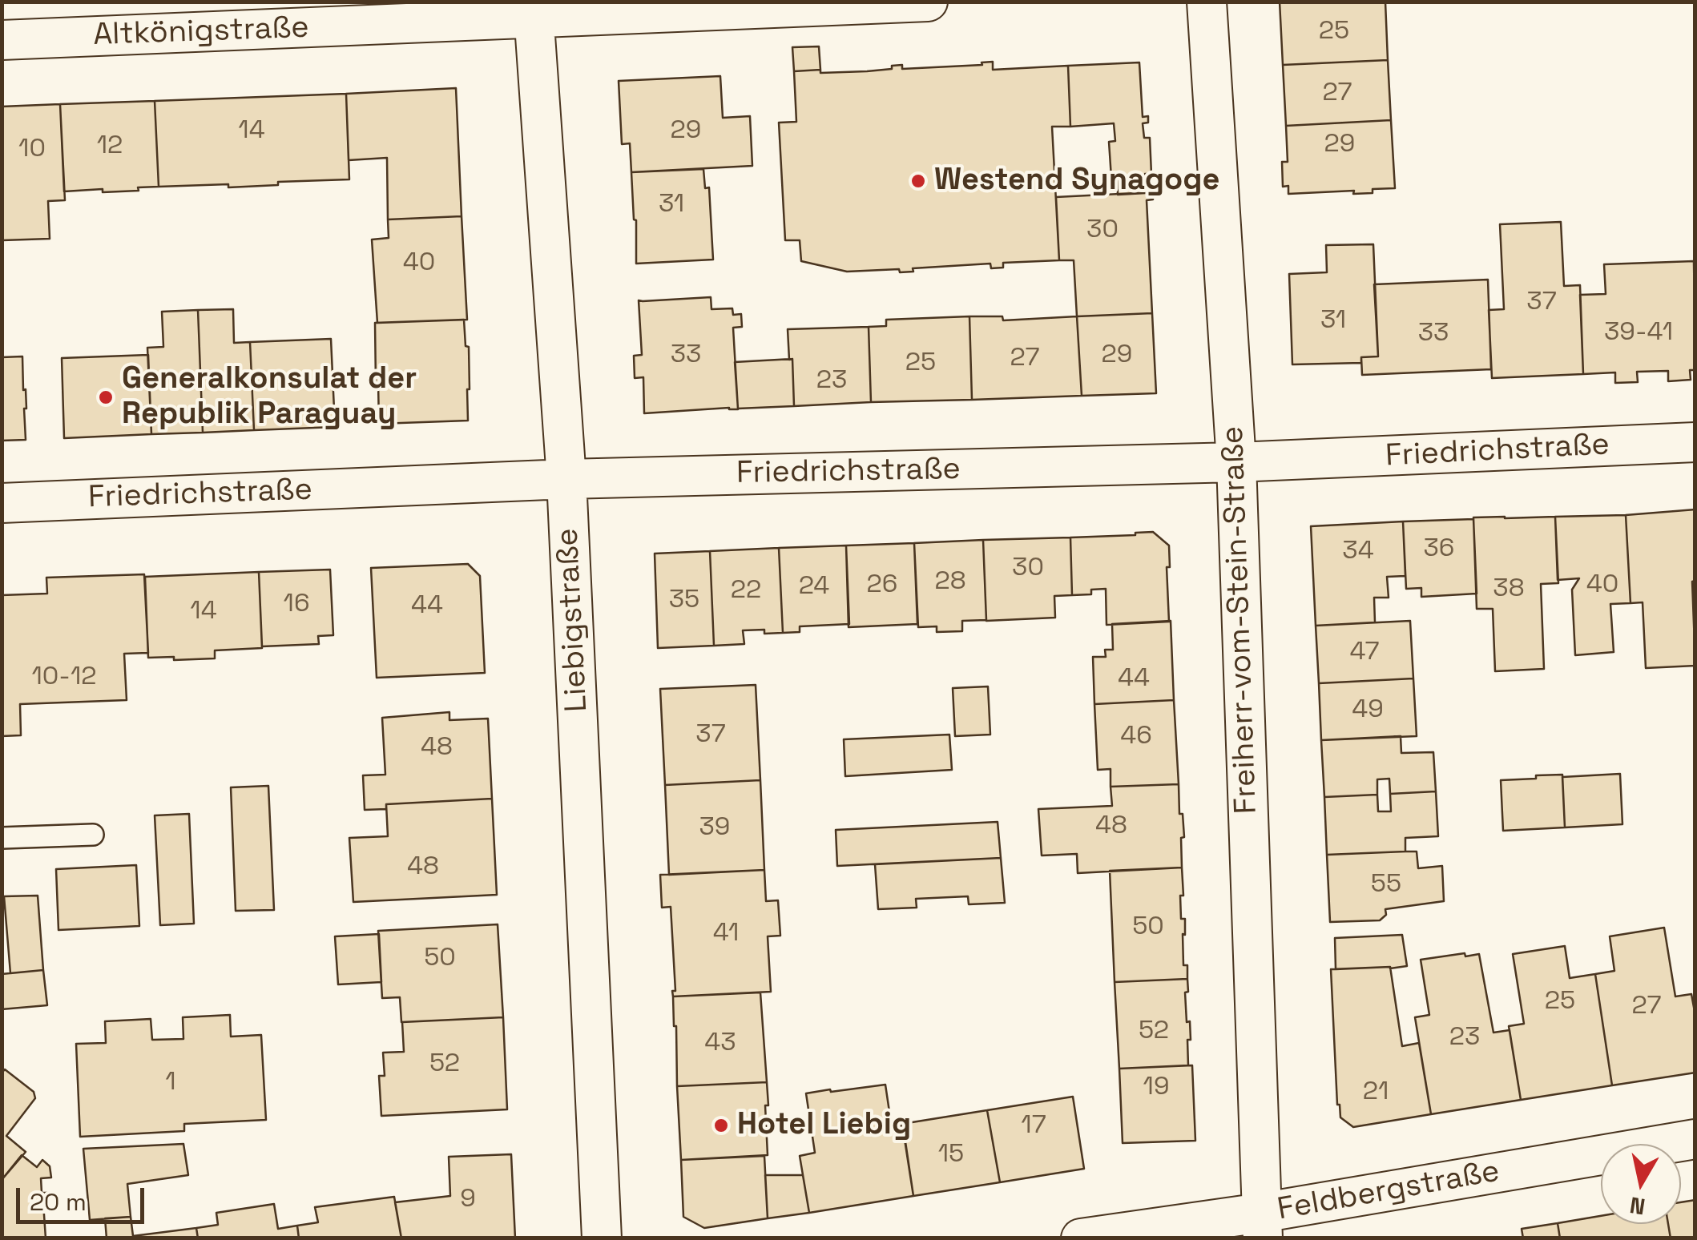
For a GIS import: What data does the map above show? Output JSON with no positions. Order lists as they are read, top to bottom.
{
  "streets": {
    "street": [
      "Altkönigstraße",
      "Friedrichstraße",
      "Liebigstraße",
      "Freiherr-vom-Stein-Straße",
      "Feldbergstraße"
    ]
  },
  "crossings": [
    ["Altkönigstraße", "Liebigstraße"],
    ["Friedrichstraße", "Liebigstraße"],
    ["Friedrichstraße", "Freiherr-vom-Stein-Straße"],
    ["Freiherr-vom-Stein-Straße", "Feldbergstraße"]
  ],
  "places": ["Westend Synagoge", "Generalkonsulat der Republik Paraguay", "Hotel Liebig"],
  "house_numbers": [
    "25",
    "27",
    "14",
    "29",
    "29",
    "12",
    "10",
    "31",
    "30",
    "40",
    "37",
    "31",
    "39-41",
    "33",
    "33",
    "29",
    "27",
    "25",
    "23",
    "36",
    "34",
    "30",
    "28",
    "26",
    "40",
    "24",
    "38",
    "22",
    "35",
    "16",
    "44",
    "14",
    "47",
    "10-12",
    "44",
    "49",
    "37",
    "46",
    "48",
    "48",
    "39",
    "48",
    "55",
    "50",
    "41",
    "50",
    "25",
    "27",
    "52",
    "23",
    "43",
    "52",
    "1",
    "19",
    "21",
    "17",
    "15",
    "9"
  ],
  "scale_bar": "20 m",
  "north": "bottom"
}
